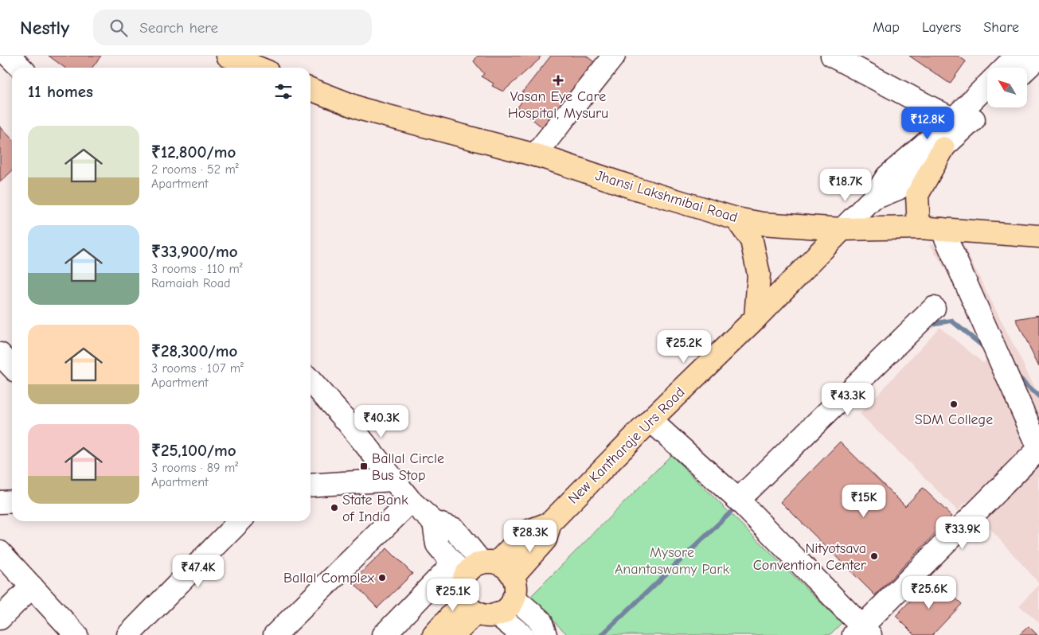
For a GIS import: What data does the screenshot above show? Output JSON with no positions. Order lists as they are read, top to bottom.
{
  "streets": {
    "main road": ["Jhansi Lakshmibai Road", "New Kantharaje Urs Road"]
  },
  "crossings": [
    ["Jhansi Lakshmibai Road", "New Kantharaje Urs Road"]
  ],
  "parks": ["Mysore Anantaswamy Park"],
  "places": {
    "health": ["Vasan Eye Care Hospital, Mysuru"],
    "other": [
      "SDM College",
      "State Bank of India",
      "Nityotsava Convention Center",
      "Ballal Complex"
    ],
    "transit": ["Ballal Circle Bus Stop"]
  },
  "north": "top left",
  "page": {
    "header": "Nestly",
    "search": "Search here",
    "nav": ["Map", "Layers", "Share"],
    "heading": "11 homes",
    "price": [
      "₹12.8K",
      "₹18.7K",
      "₹25.2K",
      "₹43.3K",
      "₹40.3K",
      "₹15K",
      "₹33.9K",
      "₹28.3K",
      "₹47.4K",
      "₹25.6K",
      "₹25.1K"
    ],
    "list": [
      {
        "name": "₹12,800/mo",
        "note": "2 rooms · 52 m² · Apartment"
      },
      {
        "name": "₹33,900/mo",
        "note": "3 rooms · 110 m² · Ramaiah Road"
      },
      {
        "name": "₹28,300/mo",
        "note": "3 rooms · 107 m² · Apartment"
      },
      {
        "name": "₹25,100/mo",
        "note": "3 rooms · 89 m² · Apartment"
      }
    ]
  }
}
